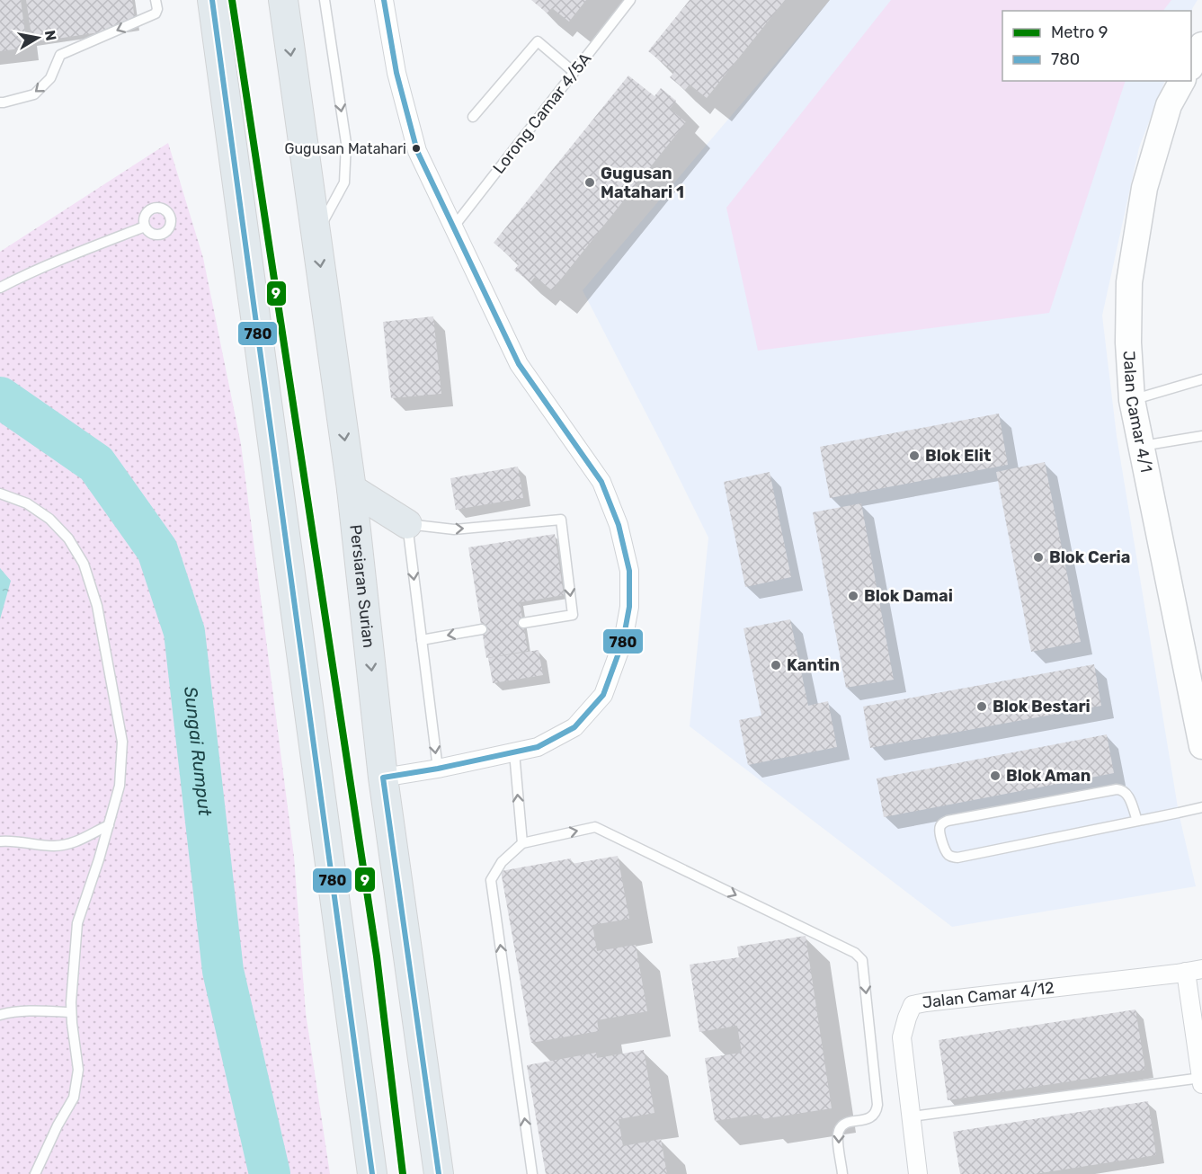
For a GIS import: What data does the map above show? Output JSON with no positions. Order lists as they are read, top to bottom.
{
  "streets": {
    "main road": ["Persiaran Surian"],
    "street": ["Jalan Camar 4/1", "Jalan Camar 4/12"],
    "lane": ["Lorong Camar 4/5A"]
  },
  "water": ["Sungai Rumput"],
  "places": [
    "Gugusan Matahari",
    "Gugusan Matahari 1",
    "Blok Elit",
    "Blok Ceria",
    "Blok Damai",
    "Kantin",
    "Blok Bestari",
    "Blok Aman"
  ],
  "lines": ["metro line 9", "transit line 780"],
  "legend": ["Metro 9", "780"],
  "north": "right"
}
